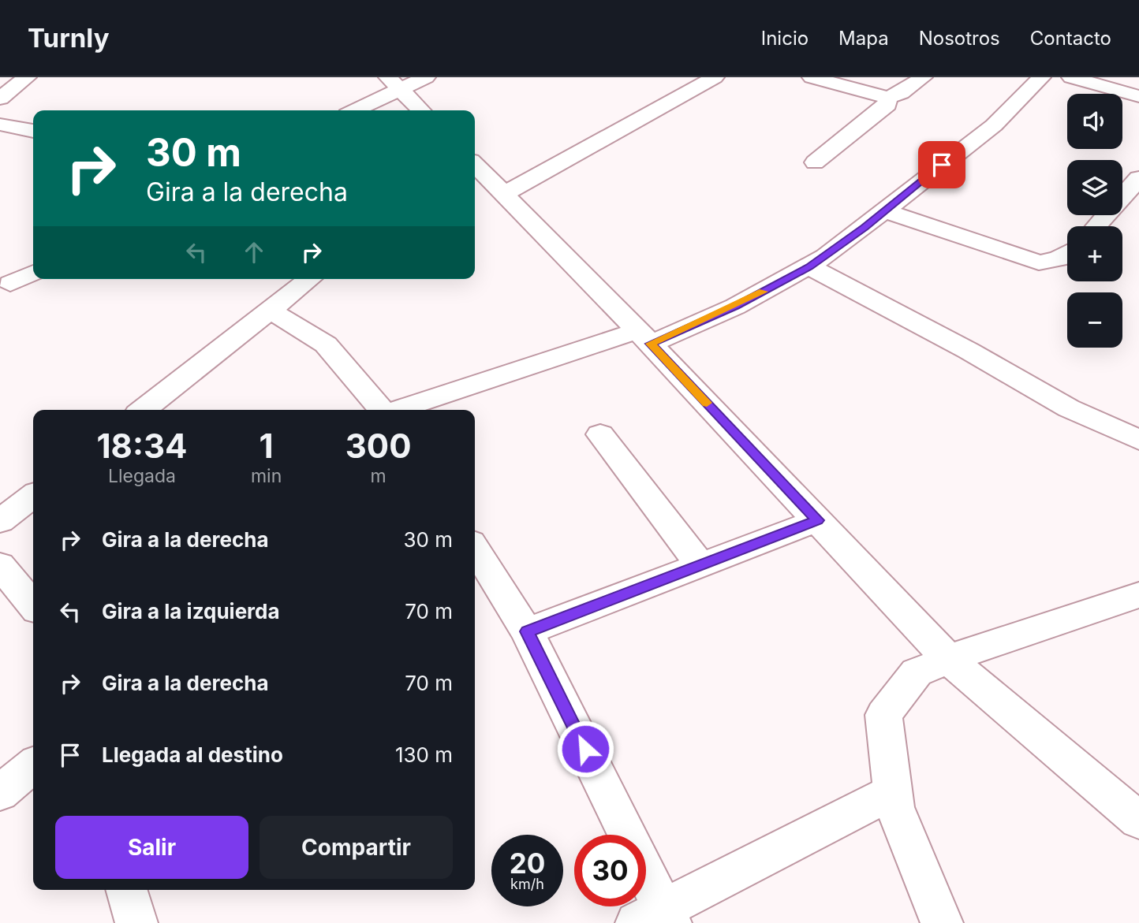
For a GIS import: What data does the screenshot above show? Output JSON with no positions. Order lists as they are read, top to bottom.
{
  "page": {
    "header": "Turnly",
    "nav": [
      "Inicio",
      "Mapa",
      "Nosotros",
      "Contacto"
    ],
    "map_buttons": ["+", "−"],
    "turn": ["30 m", "Gira a la derecha"],
    "eta": [
      "18:34",
      "Llegada",
      "1",
      "min",
      "300",
      "m"
    ],
    "list": [
      {
        "name": "Gira a la derecha",
        "value": "30 m"
      },
      {
        "name": "Gira a la izquierda",
        "value": "70 m"
      },
      {
        "name": "Gira a la derecha",
        "value": "70 m"
      },
      {
        "name": "Llegada al destino",
        "value": "130 m"
      }
    ],
    "buttons": ["Salir", "Compartir"],
    "speed": "20 km/h",
    "limit": "30"
  }
}
